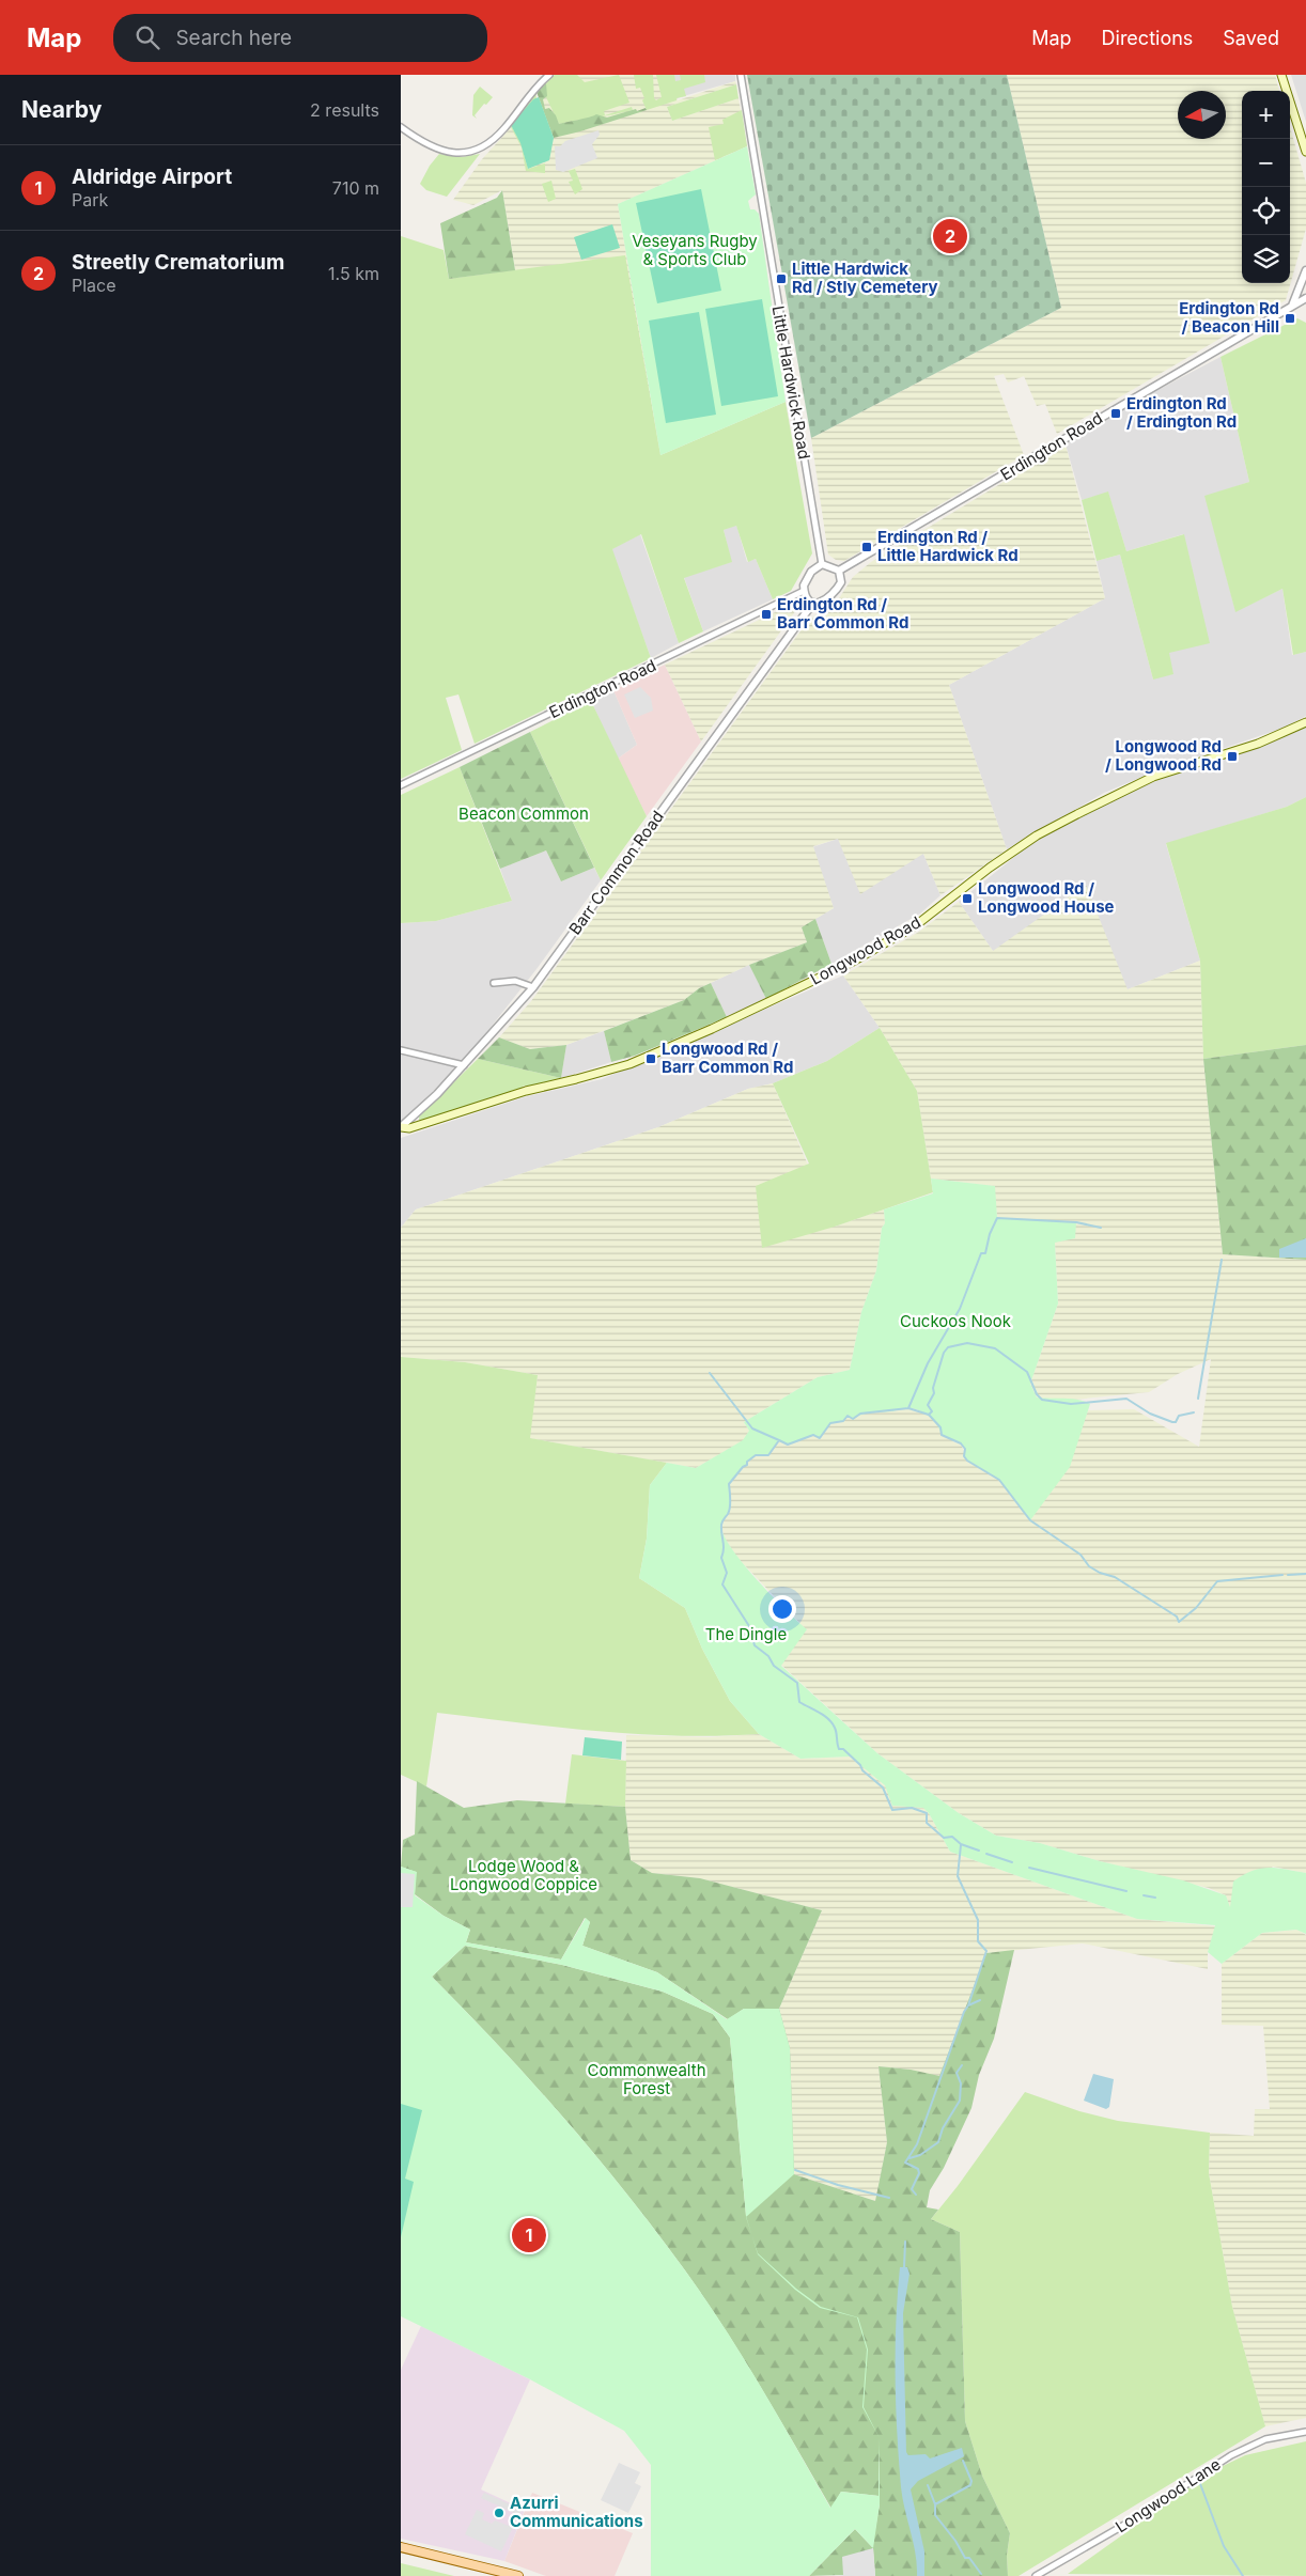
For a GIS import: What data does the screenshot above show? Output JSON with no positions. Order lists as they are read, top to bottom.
{
  "streets": {
    "main road": ["Longwood Road"],
    "street": [
      "Little Hardwick Road",
      "Erdington Road",
      "Barr Common Road",
      "Longwood Lane"
    ]
  },
  "crossings": [
    ["Little Hardwick Road", "Erdington Road"],
    ["Little Hardwick Road", "Barr Common Road"],
    ["Erdington Road", "Barr Common Road"],
    ["Barr Common Road", "Longwood Road"]
  ],
  "parks": [
    "Veseyans Rugby & Sports Club",
    "Beacon Common",
    "Cuckoos Nook",
    "The Dingle",
    "Lodge Wood & Longwood Coppice",
    "Commonwealth Forest"
  ],
  "places": {
    "transit": [
      "Little Hardwick Rd / Stly Cemetery",
      "Erdington Rd / Beacon Hill",
      "Erdington Rd / Erdington Rd",
      "Erdington Rd / Little Hardwick Rd",
      "Erdington Rd / Barr Common Rd",
      "Longwood Rd / Longwood Rd",
      "Longwood Rd / Longwood House",
      "Longwood Rd / Barr Common Rd"
    ],
    "other": ["Azurri Communications"]
  },
  "north": "left",
  "page": {
    "header": "Map",
    "search": "Search here",
    "nav": ["Map", "Directions", "Saved"],
    "heading": ["Nearby", "2 results"],
    "map_buttons": ["+", "−"],
    "list": [
      {
        "mark": "1",
        "name": "Aldridge Airport",
        "note": "Park",
        "value": "710 m"
      },
      {
        "mark": "2",
        "name": "Streetly Crematorium",
        "note": "Place",
        "value": "1.5 km"
      }
    ],
    "pins": ["2", "1"]
  }
}
